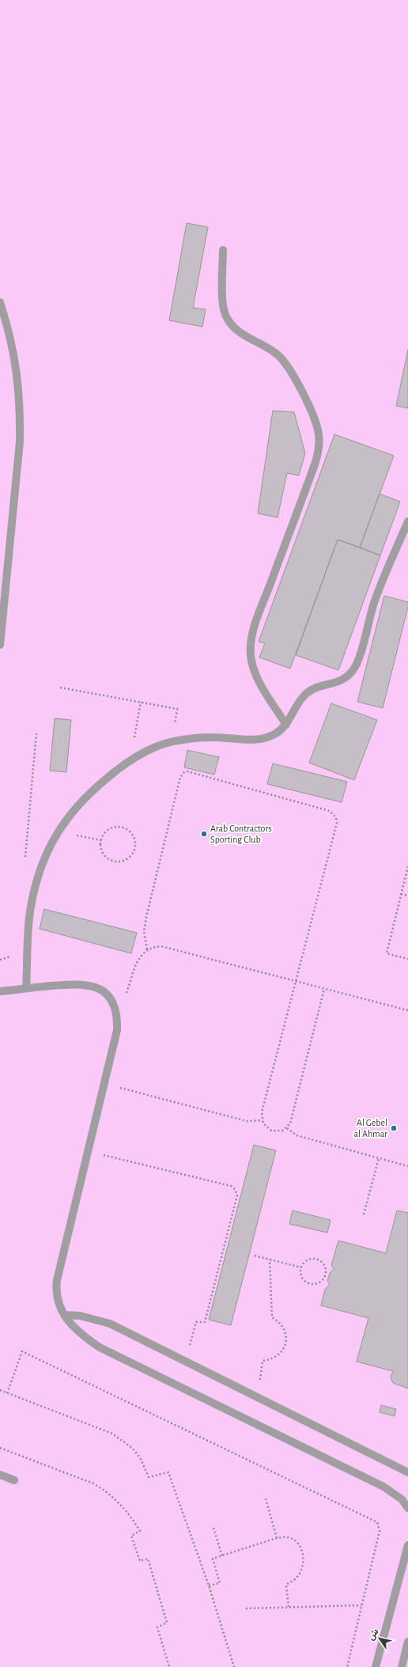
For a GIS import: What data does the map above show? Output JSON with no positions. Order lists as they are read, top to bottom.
{
  "places": ["Arab Contractors Sporting Club", "Al Gebel al Ahmar"],
  "north": "top left"
}
